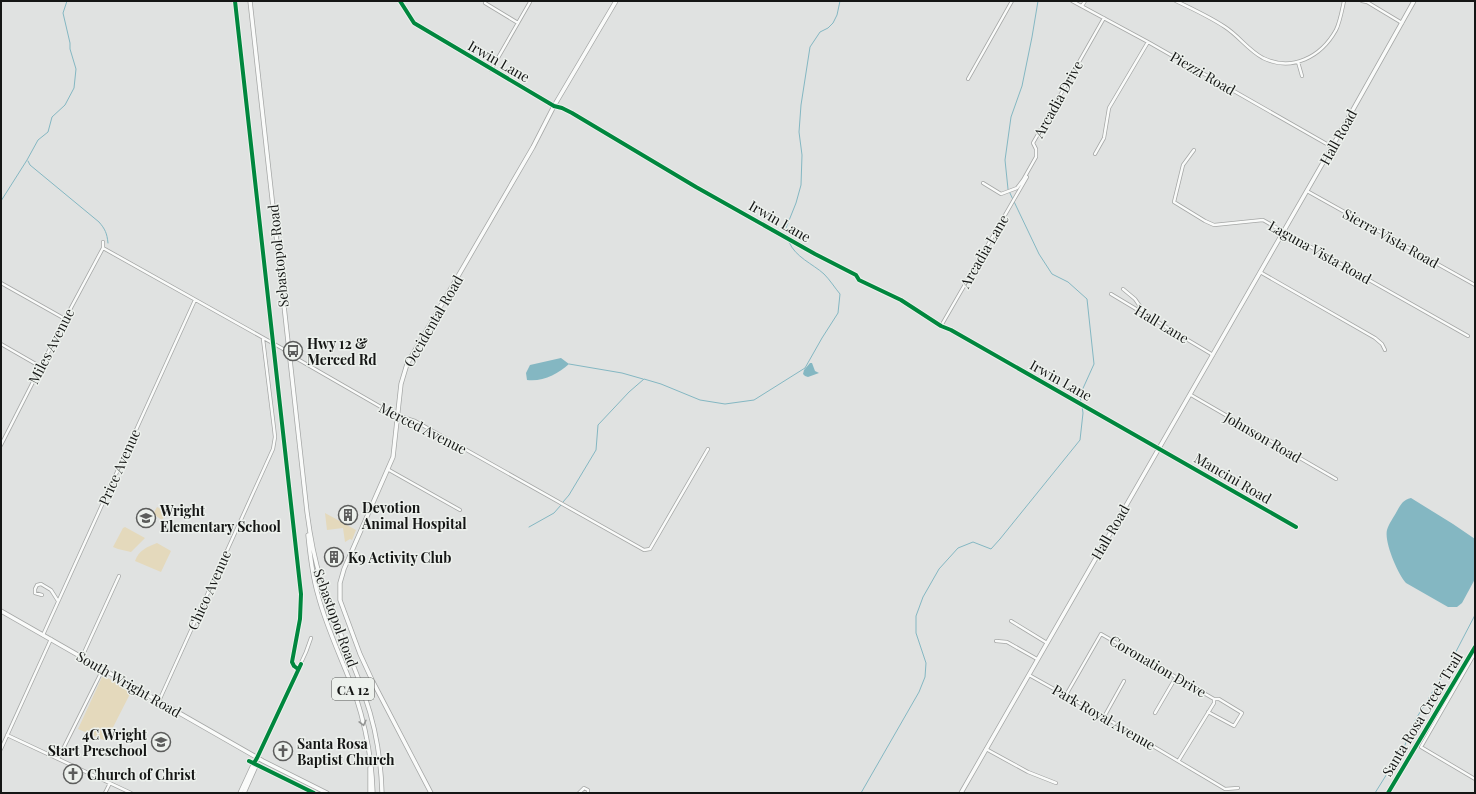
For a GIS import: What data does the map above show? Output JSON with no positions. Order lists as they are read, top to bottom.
{
  "streets": {
    "street": [
      "Irwin Lane",
      "Piezzi Road",
      "Arcadia Drive",
      "Hall Road",
      "Sierra Vista Road",
      "Arcadia Lane",
      "Laguna Vista Road",
      "Sebastopol Road",
      "Occidental Road",
      "Hall Lane",
      "Miles Avenue",
      "Merced Avenue",
      "Johnson Road",
      "Price Avenue",
      "Mancini Road",
      "Chico Avenue",
      "Coronation Drive",
      "South Wright Road",
      "CA 12",
      "Park Royal Avenue"
    ],
    "cycle path": ["Santa Rosa Creek Trail"]
  },
  "crossings": [
    ["Irwin Lane", "Hall Road"],
    ["Irwin Lane", "Arcadia Lane"],
    ["Irwin Lane", "Occidental Road"],
    ["Irwin Lane", "Mancini Road"],
    ["Piezzi Road", "Arcadia Drive"],
    ["Piezzi Road", "Hall Road"],
    ["Hall Road", "Sierra Vista Road"],
    ["Hall Road", "Laguna Vista Road"],
    ["Hall Road", "Hall Lane"],
    ["Hall Road", "Johnson Road"],
    ["Hall Road", "Mancini Road"],
    ["Hall Road", "Park Royal Avenue"],
    ["Sebastopol Road", "Merced Avenue"],
    ["Occidental Road", "Merced Avenue"],
    ["Miles Avenue", "Merced Avenue"],
    ["Merced Avenue", "Price Avenue"],
    ["Merced Avenue", "Chico Avenue"],
    ["Price Avenue", "South Wright Road"],
    ["Chico Avenue", "South Wright Road"],
    ["Coronation Drive", "Park Royal Avenue"]
  ],
  "places": {
    "bus stop": ["Hwy 12 & Merced Rd"],
    "building": ["Devotion Animal Hospital", "K9 Activity Club"],
    "school or university": ["Wright Elementary School", "4C Wright Start Preschool"],
    "church": ["Santa Rosa Baptist Church", "Church of Christ"]
  }
}
